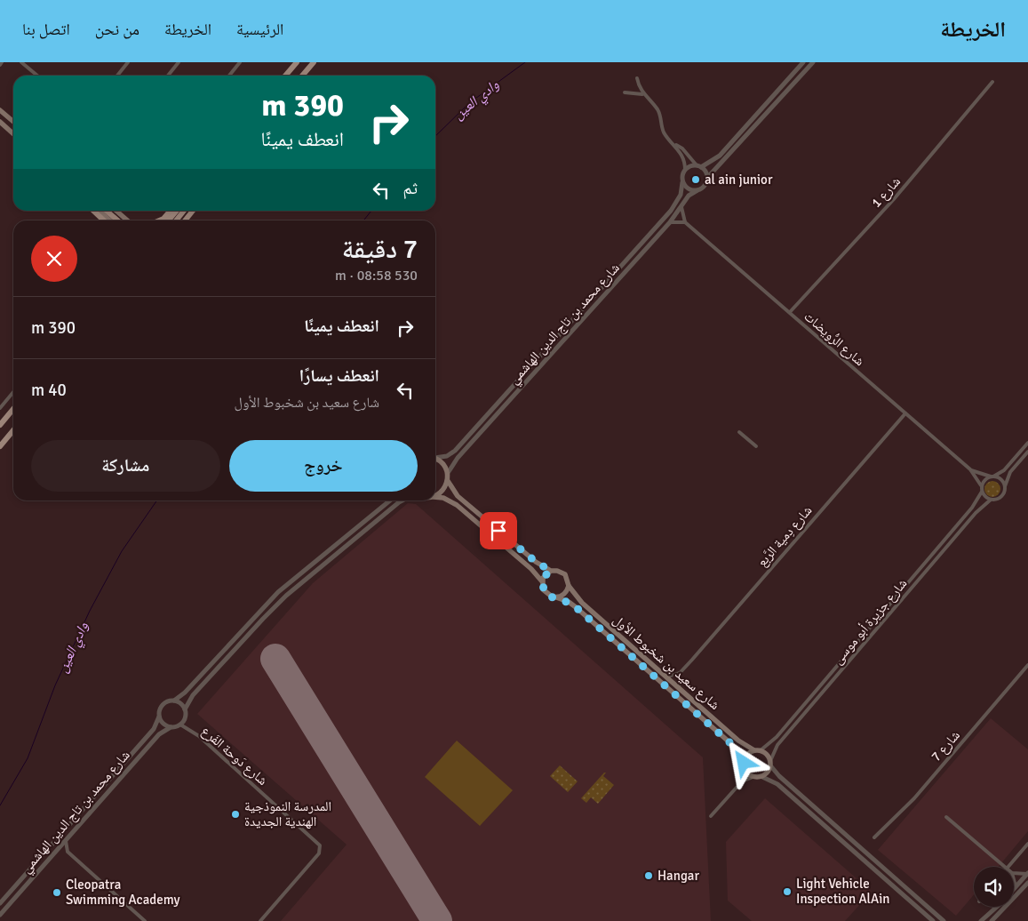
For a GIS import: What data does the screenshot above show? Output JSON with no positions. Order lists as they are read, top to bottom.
{
  "streets": {
    "main road": ["شارع سعيد بن شخبوط الأول"],
    "street": [
      "شارع 1",
      "شارع محمد بن تاج الدين الهاشمي",
      "شارع الرُّويضات",
      "شارع دِمية الرَّبع",
      "شارع جزيرة أبو موسى",
      "شارع 7",
      "شارع دَوحة الفَرع"
    ]
  },
  "crossings": [
    ["شارع 1", "شارع الرُّويضات"],
    ["شارع محمد بن تاج الدين الهاشمي", "شارع دَوحة الفَرع"],
    ["شارع الرُّويضات", "شارع دِمية الرَّبع"],
    ["شارع الرُّويضات", "شارع جزيرة أبو موسى"],
    ["شارع جزيرة أبو موسى", "شارع سعيد بن شخبوط الأول"]
  ],
  "water": ["وادي العين"],
  "places": [
    "al ain junior",
    "المدرسة النموذجية الهندية الجديدة",
    "Hangar",
    "Light Vehicle Inspection AlAin",
    "Cleopatra Swimming Academy"
  ],
  "page": {
    "header": "الخريطة",
    "nav": [
      "الرئيسية",
      "الخريطة",
      "من نحن",
      "اتصل بنا"
    ],
    "turn": ["390 m", "انعطف يمينًا"],
    "then": "ثم",
    "heading": ["7 دقيقة", "530 m · 08:58"],
    "list": [
      {
        "name": "انعطف يمينًا",
        "value": "390 m"
      },
      {
        "name": "انعطف يسارًا",
        "note": "شارع سعيد بن شخبوط الأول",
        "value": "40 m"
      }
    ],
    "buttons": ["خروج", "مشاركة"]
  }
}
